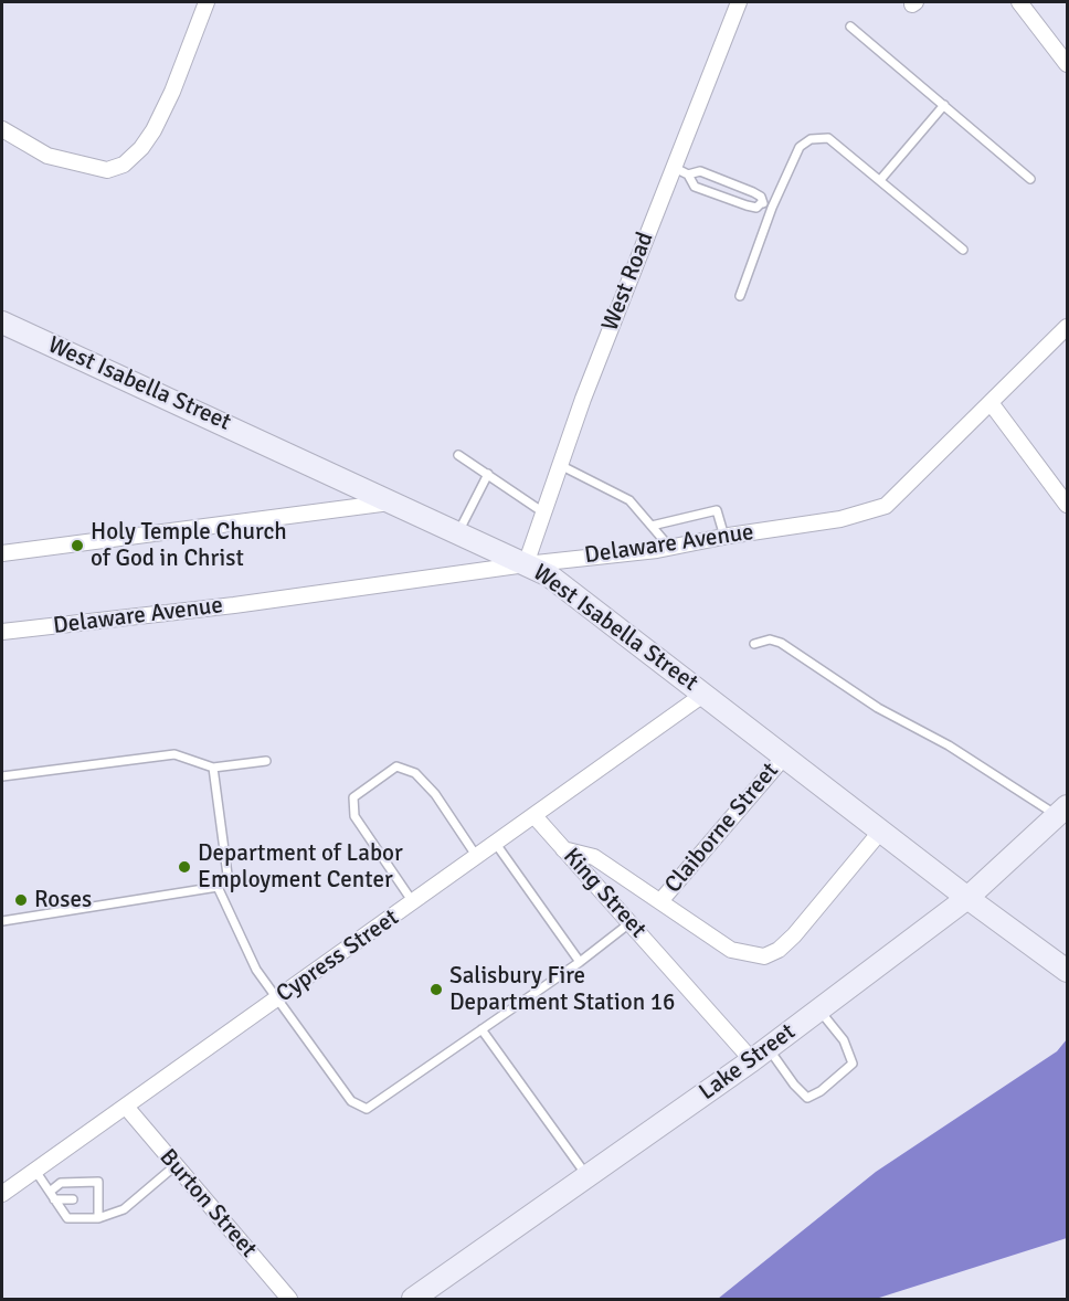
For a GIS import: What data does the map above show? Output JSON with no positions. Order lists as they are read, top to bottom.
{
  "streets": {
    "street": [
      "West Road",
      "West Isabella Street",
      "Delaware Avenue",
      "Claiborne Street",
      "King Street",
      "Cypress Street",
      "Lake Street",
      "Burton Street"
    ]
  },
  "crossings": [
    ["West Road", "West Isabella Street"],
    ["West Road", "Delaware Avenue"],
    ["West Isabella Street", "Delaware Avenue"],
    ["West Isabella Street", "Claiborne Street"],
    ["West Isabella Street", "Cypress Street"],
    ["West Isabella Street", "Lake Street"],
    ["King Street", "Cypress Street"],
    ["King Street", "Lake Street"],
    ["Cypress Street", "Burton Street"]
  ],
  "places": [
    "Holy Temple Church of God in Christ",
    "Department of Labor Employment Center",
    "Roses",
    "Salisbury Fire Department Station 16"
  ]
}
